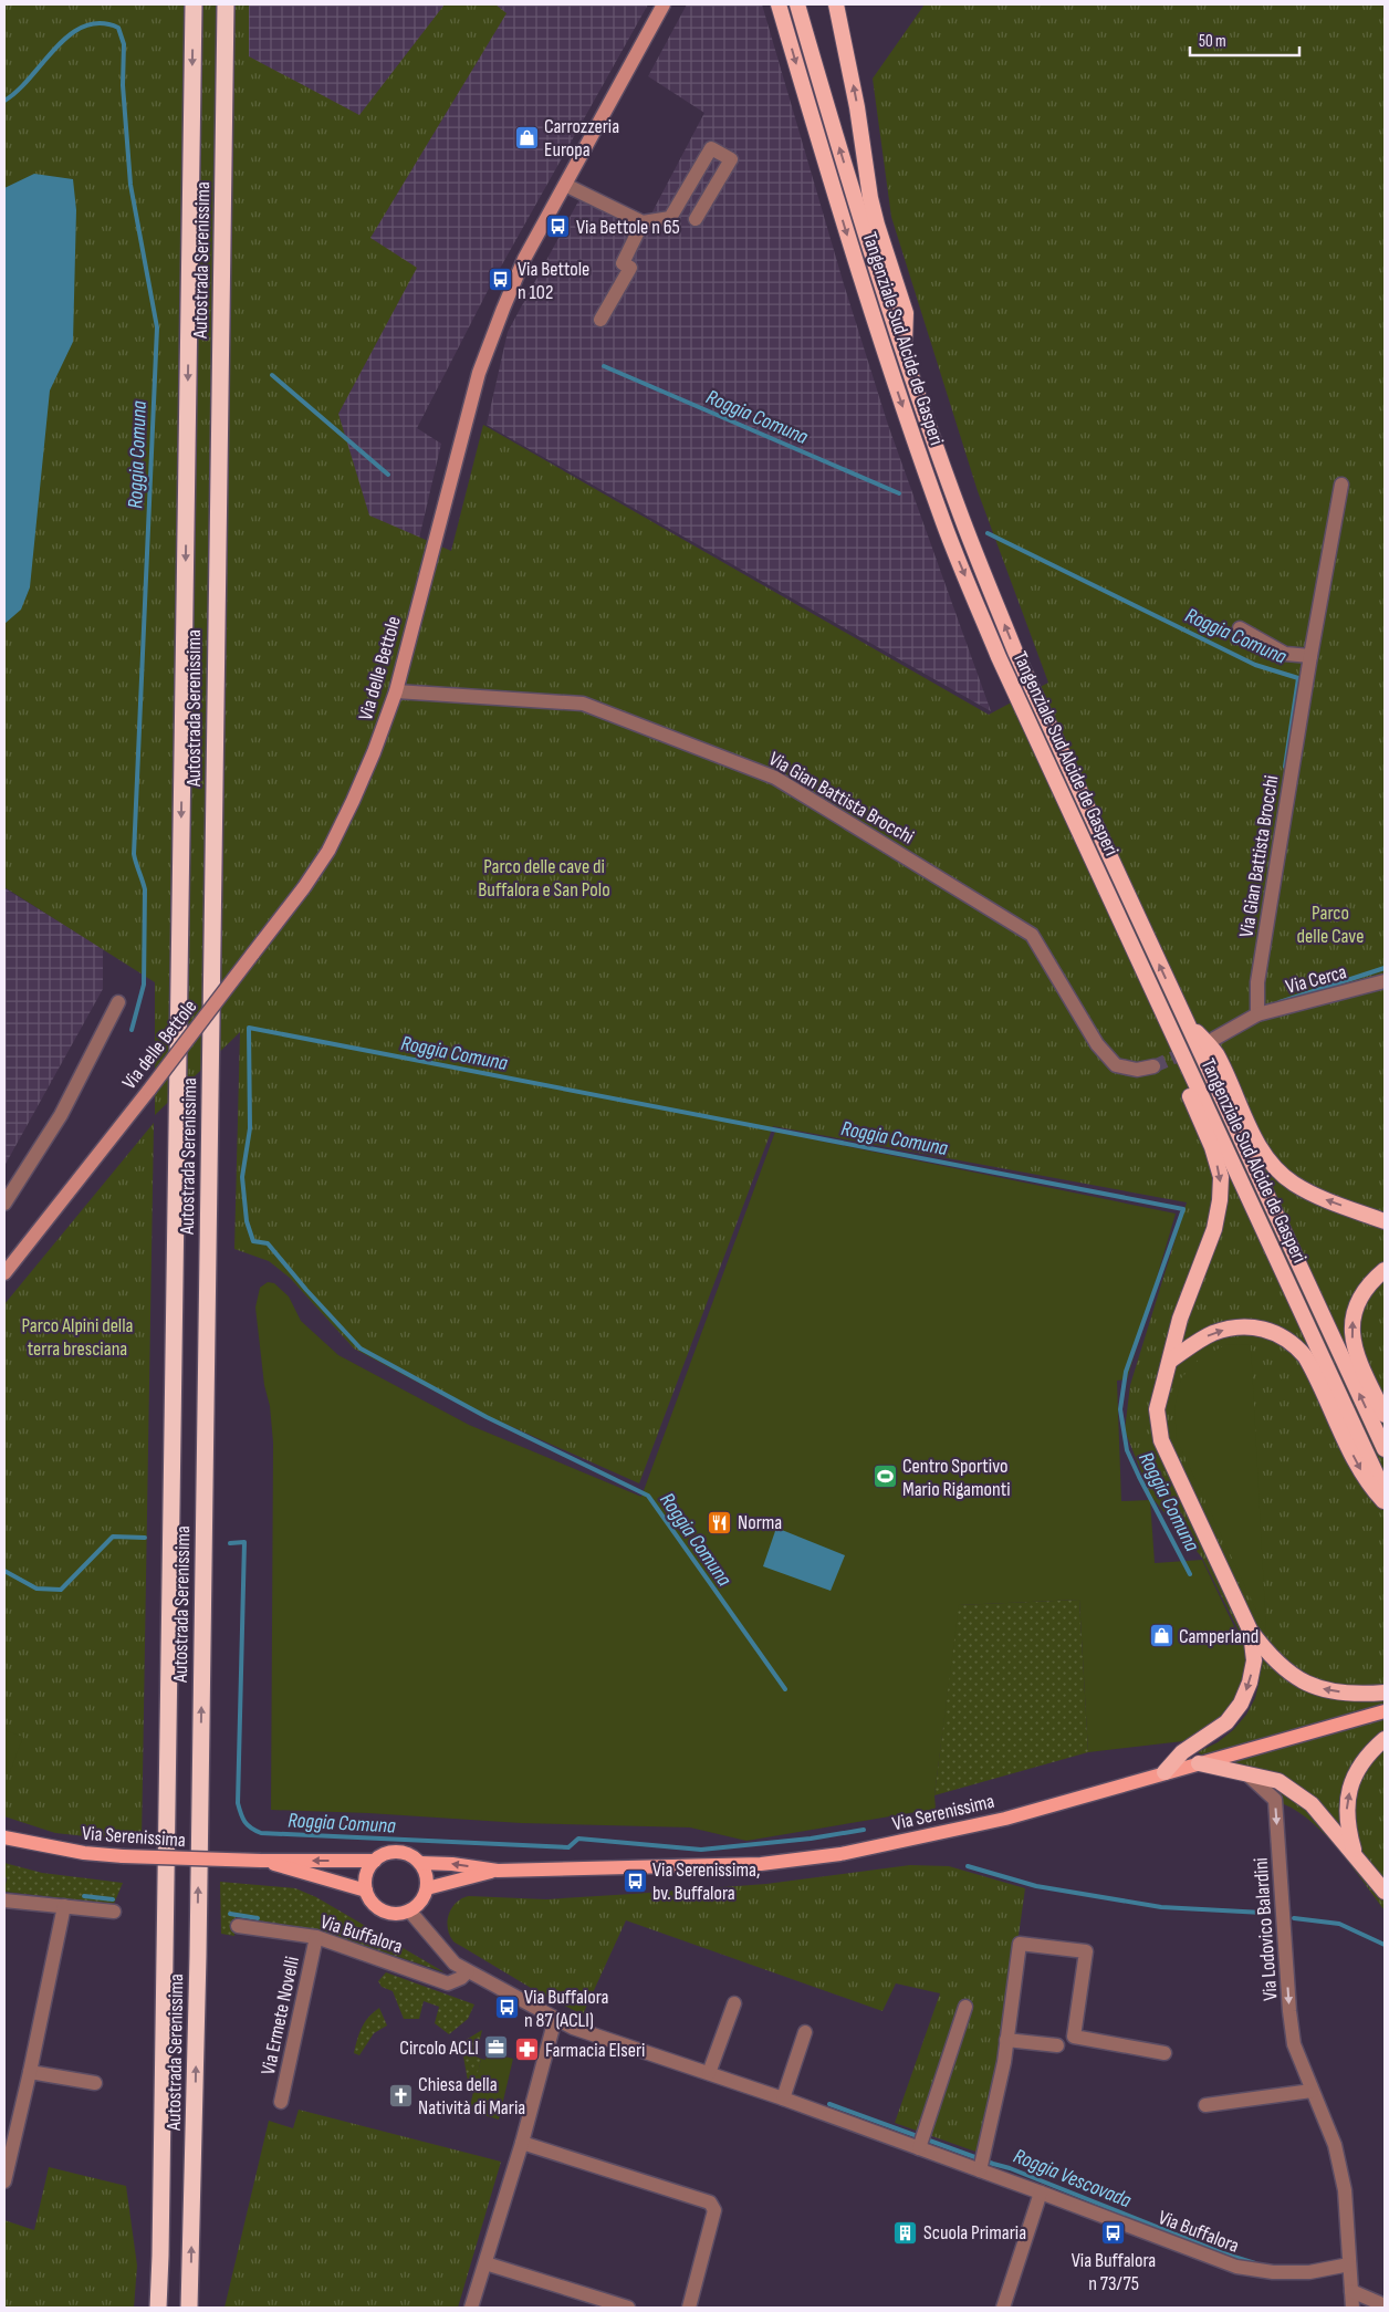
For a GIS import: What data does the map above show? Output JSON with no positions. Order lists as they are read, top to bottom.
{
  "streets": {
    "highway": ["Autostrada Serenissima", "Tangenziale Sud Alcide de Gasperi"],
    "main road": ["Via delle Bettole", "Via Serenissima"],
    "street": [
      "Via Gian Battista Brocchi",
      "Via Cerca",
      "Via Lodovico Balardini",
      "Via Buffalora",
      "Via Ermete Novelli"
    ]
  },
  "crossings": [
    ["Via delle Bettole", "Via Gian Battista Brocchi"],
    ["Via Gian Battista Brocchi", "Via Cerca"],
    ["Via Serenissima", "Via Buffalora"],
    ["Via Lodovico Balardini", "Via Buffalora"],
    ["Via Buffalora", "Via Ermete Novelli"]
  ],
  "one_way": ["Via Lodovico Balardini"],
  "water": ["Roggia Comuna", "Roggia Vescovada"],
  "parks": ["Parco delle cave di Buffalora e San Polo", "Parco delle Cave", "Parco Alpini della terra bresciana"],
  "places": {
    "shop": ["Carrozzeria Europa", "Camperland"],
    "bus stop": [
      "Via Bettole n 65",
      "Via Bettole n 102",
      "Via Serenissima, bv. Buffalora",
      "Via Buffalora n 87 (ACLI)",
      "Via Buffalora n 73/75"
    ],
    "sports": ["Centro Sportivo Mario Rigamonti"],
    "restaurant": ["Norma"],
    "office": ["Circolo ACLI"],
    "pharmacy": ["Farmacia Elseri"],
    "church": ["Chiesa della Natività di Maria"],
    "building": ["Scuola Primaria"]
  },
  "scale_bar": "50 m"
}
